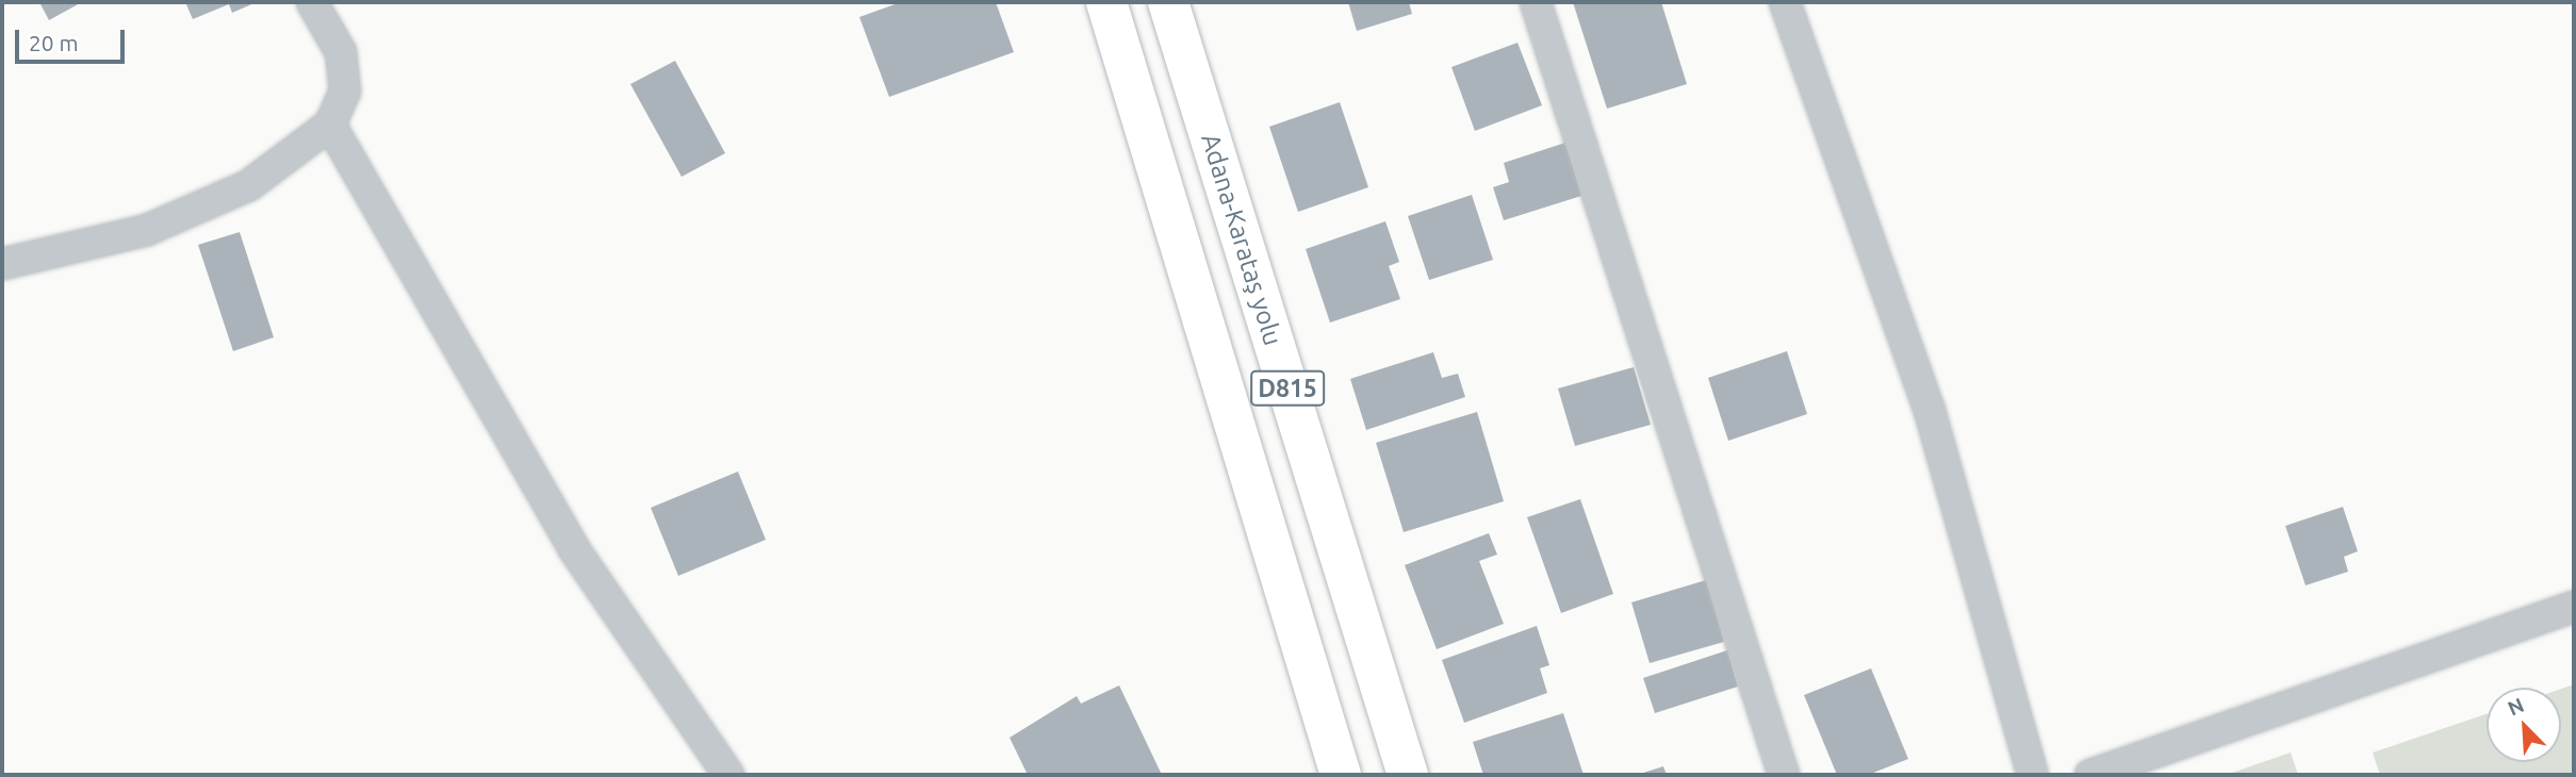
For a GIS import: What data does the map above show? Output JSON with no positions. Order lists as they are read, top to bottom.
{
  "streets": {
    "main road": ["Adana-Karataş yolu", "D815"]
  },
  "scale_bar": "20 m",
  "north": "top left"
}
